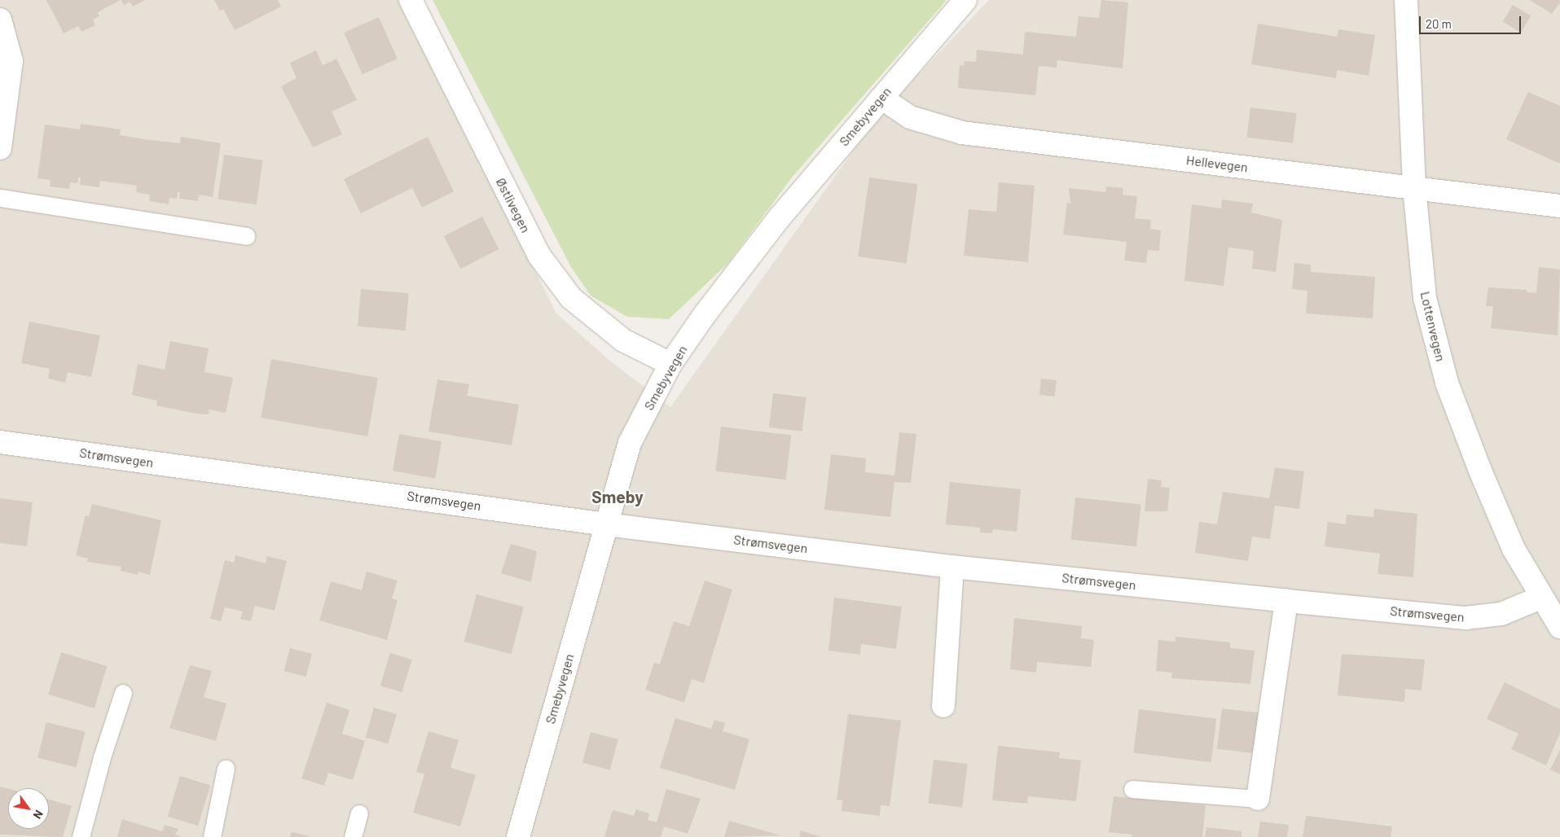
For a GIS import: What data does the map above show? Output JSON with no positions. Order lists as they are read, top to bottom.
{
  "streets": {
    "street": [
      "Smebyvegen",
      "Hellevegen",
      "Østlivegen",
      "Lottenvegen",
      "Strømsvegen"
    ]
  },
  "crossings": [
    ["Smebyvegen", "Hellevegen"],
    ["Smebyvegen", "Østlivegen"],
    ["Smebyvegen", "Strømsvegen"],
    ["Hellevegen", "Lottenvegen"],
    ["Lottenvegen", "Strømsvegen"]
  ],
  "districts": ["Smeby"],
  "scale_bar": "20 m",
  "north": "bottom right"
}
